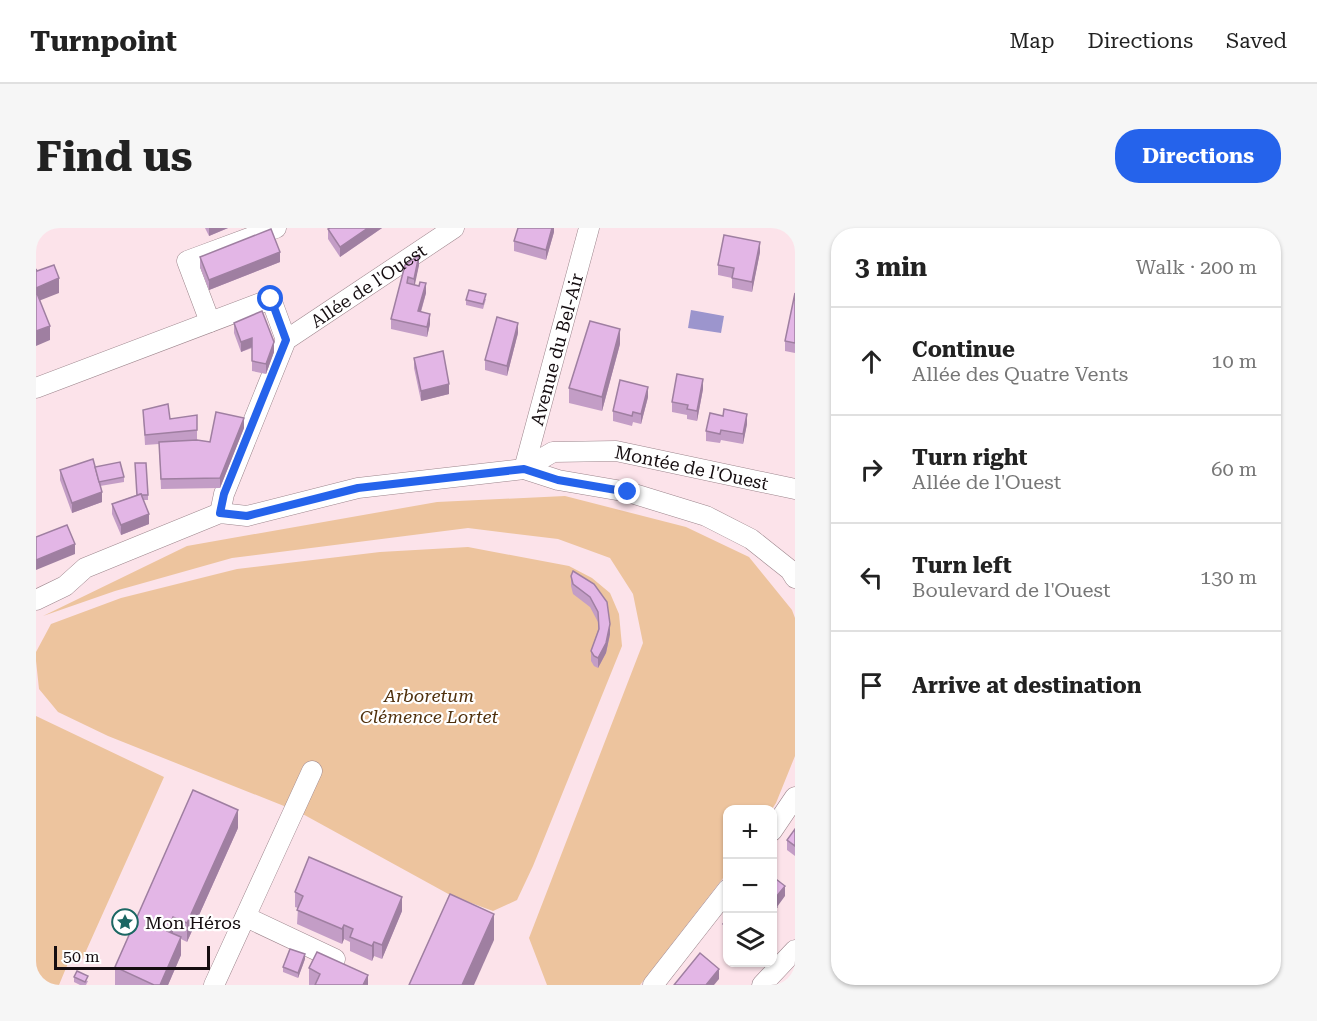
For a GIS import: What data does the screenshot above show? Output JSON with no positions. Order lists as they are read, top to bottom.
{
  "streets": {
    "street": ["Allée de l'Ouest", "Avenue du Bel-Air", "Montée de l'Ouest"]
  },
  "crossings": [
    ["Avenue du Bel-Air", "Montée de l'Ouest"]
  ],
  "parks": ["Arboretum Clémence Lortet"],
  "places": {
    "place": ["Mon Héros"]
  },
  "scale_bar": "50 m",
  "page": {
    "header": "Turnpoint",
    "nav": ["Map", "Directions", "Saved"],
    "buttons": "Directions",
    "title": "Find us",
    "heading": ["3 min", "Walk · 200 m"],
    "list": [
      ["Continue", "Allée des Quatre Vents", "10 m"],
      ["Turn right", "Allée de l'Ouest", "60 m"],
      ["Turn left", "Boulevard de l'Ouest", "130 m"],
      "Arrive at destination"
    ],
    "map_buttons": ["+", "−"],
    "scale": "50 m"
  }
}
